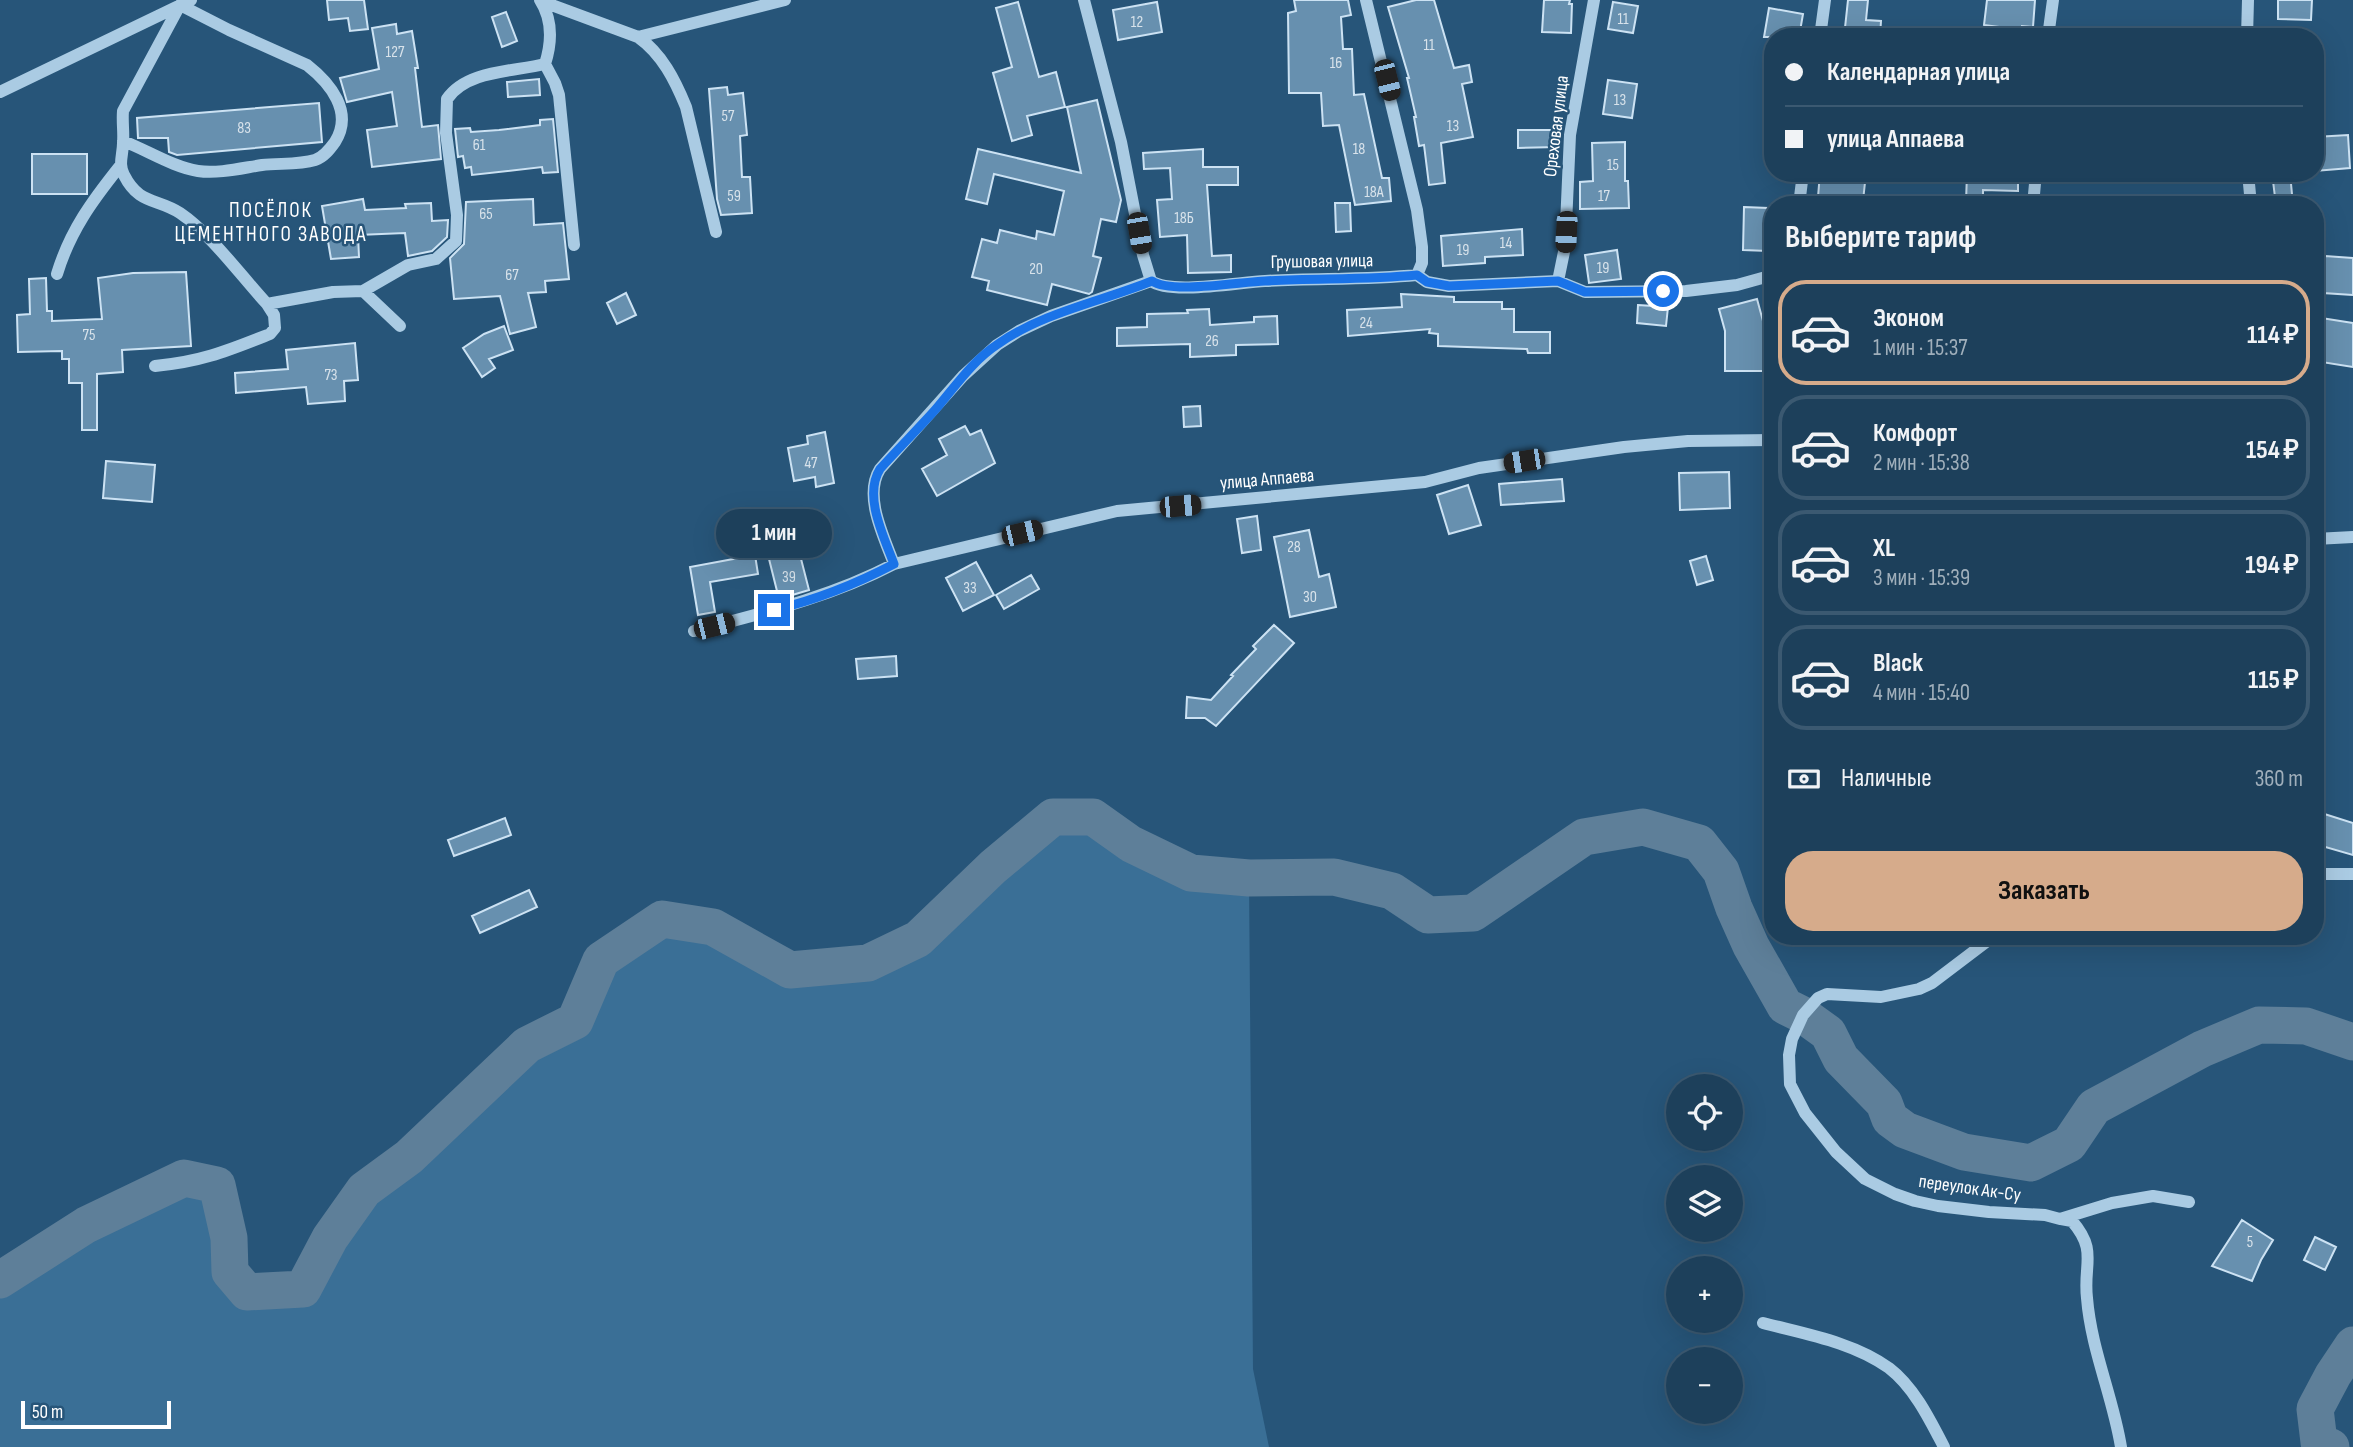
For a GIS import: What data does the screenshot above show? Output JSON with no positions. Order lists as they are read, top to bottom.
{
  "streets": {
    "street": [
      "Ореховая улица",
      "Грушовая улица",
      "улица Аппаева",
      "переулок Ак-Су"
    ]
  },
  "districts": ["ПОСЁЛОК ЦЕМЕНТНОГО ЗАВОДА"],
  "house_numbers": [
    "11",
    "12",
    "11",
    "127",
    "16",
    "13",
    "57",
    "13",
    "83",
    "61",
    "18",
    "15",
    "18А",
    "59",
    "17",
    "65",
    "18Б",
    "14",
    "19",
    "19",
    "20",
    "67",
    "24",
    "75",
    "26",
    "73",
    "47",
    "28",
    "39",
    "33",
    "30",
    "5"
  ],
  "scale_bar": "50 m",
  "page": {
    "banner": ["Календарная улица", "улица Аппаева"],
    "heading": "Выберите тариф",
    "list": [
      {
        "name": "Эконом",
        "note": "1 мин · 15:37",
        "value": "114 ₽"
      },
      {
        "name": "Комфорт",
        "note": "2 мин · 15:38",
        "value": "154 ₽"
      },
      {
        "name": "XL",
        "note": "3 мин · 15:39",
        "value": "194 ₽"
      },
      {
        "name": "Black",
        "note": "4 мин · 15:40",
        "value": "115 ₽"
      }
    ],
    "bubble": "1 мин",
    "pay": ["Наличные", "360 m"],
    "buttons": "Заказать",
    "map_buttons": ["+", "−"],
    "scale": "50 m"
  }
}
